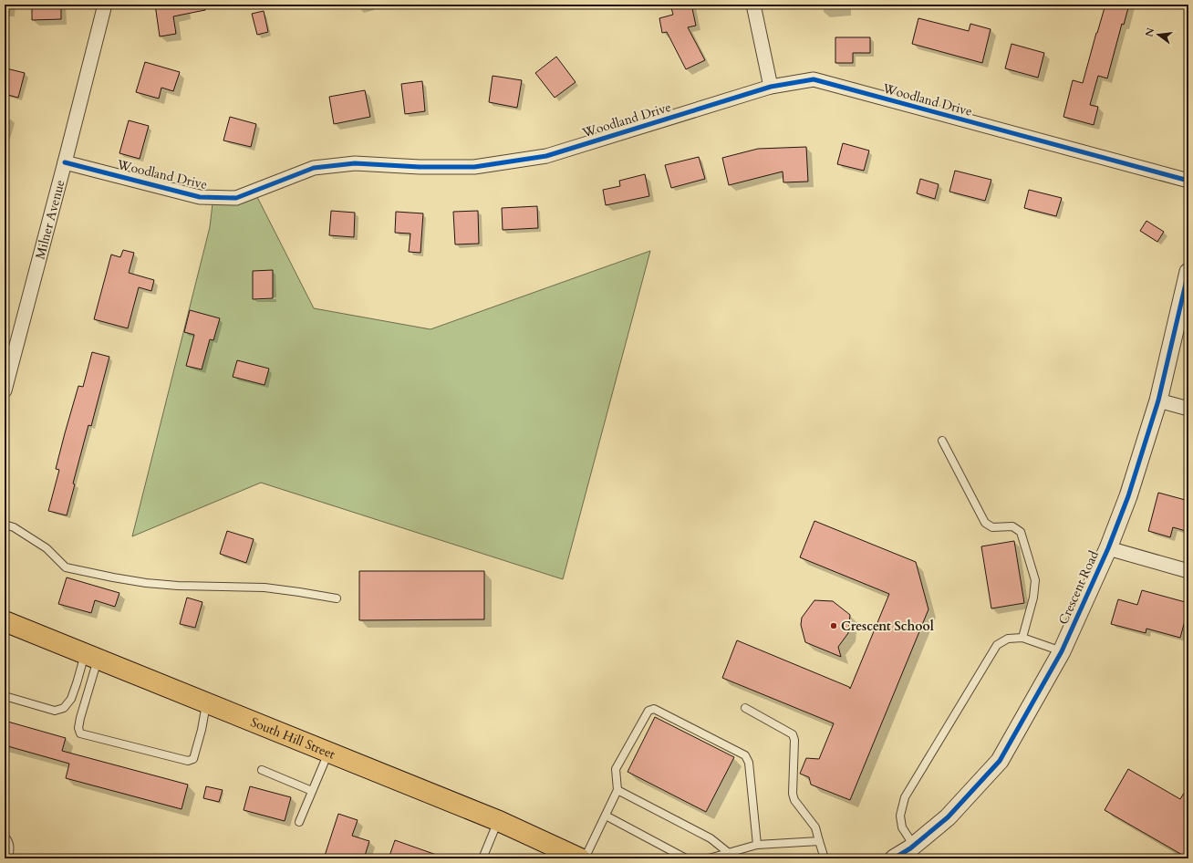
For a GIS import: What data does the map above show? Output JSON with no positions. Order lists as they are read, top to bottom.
{
  "streets": {
    "main road": ["South Hill Street"],
    "street": ["Woodland Drive", "Milner Avenue", "Crescent Road"]
  },
  "crossings": [
    ["Woodland Drive", "Milner Avenue"]
  ],
  "places": ["Crescent School"],
  "north": "left"
}
